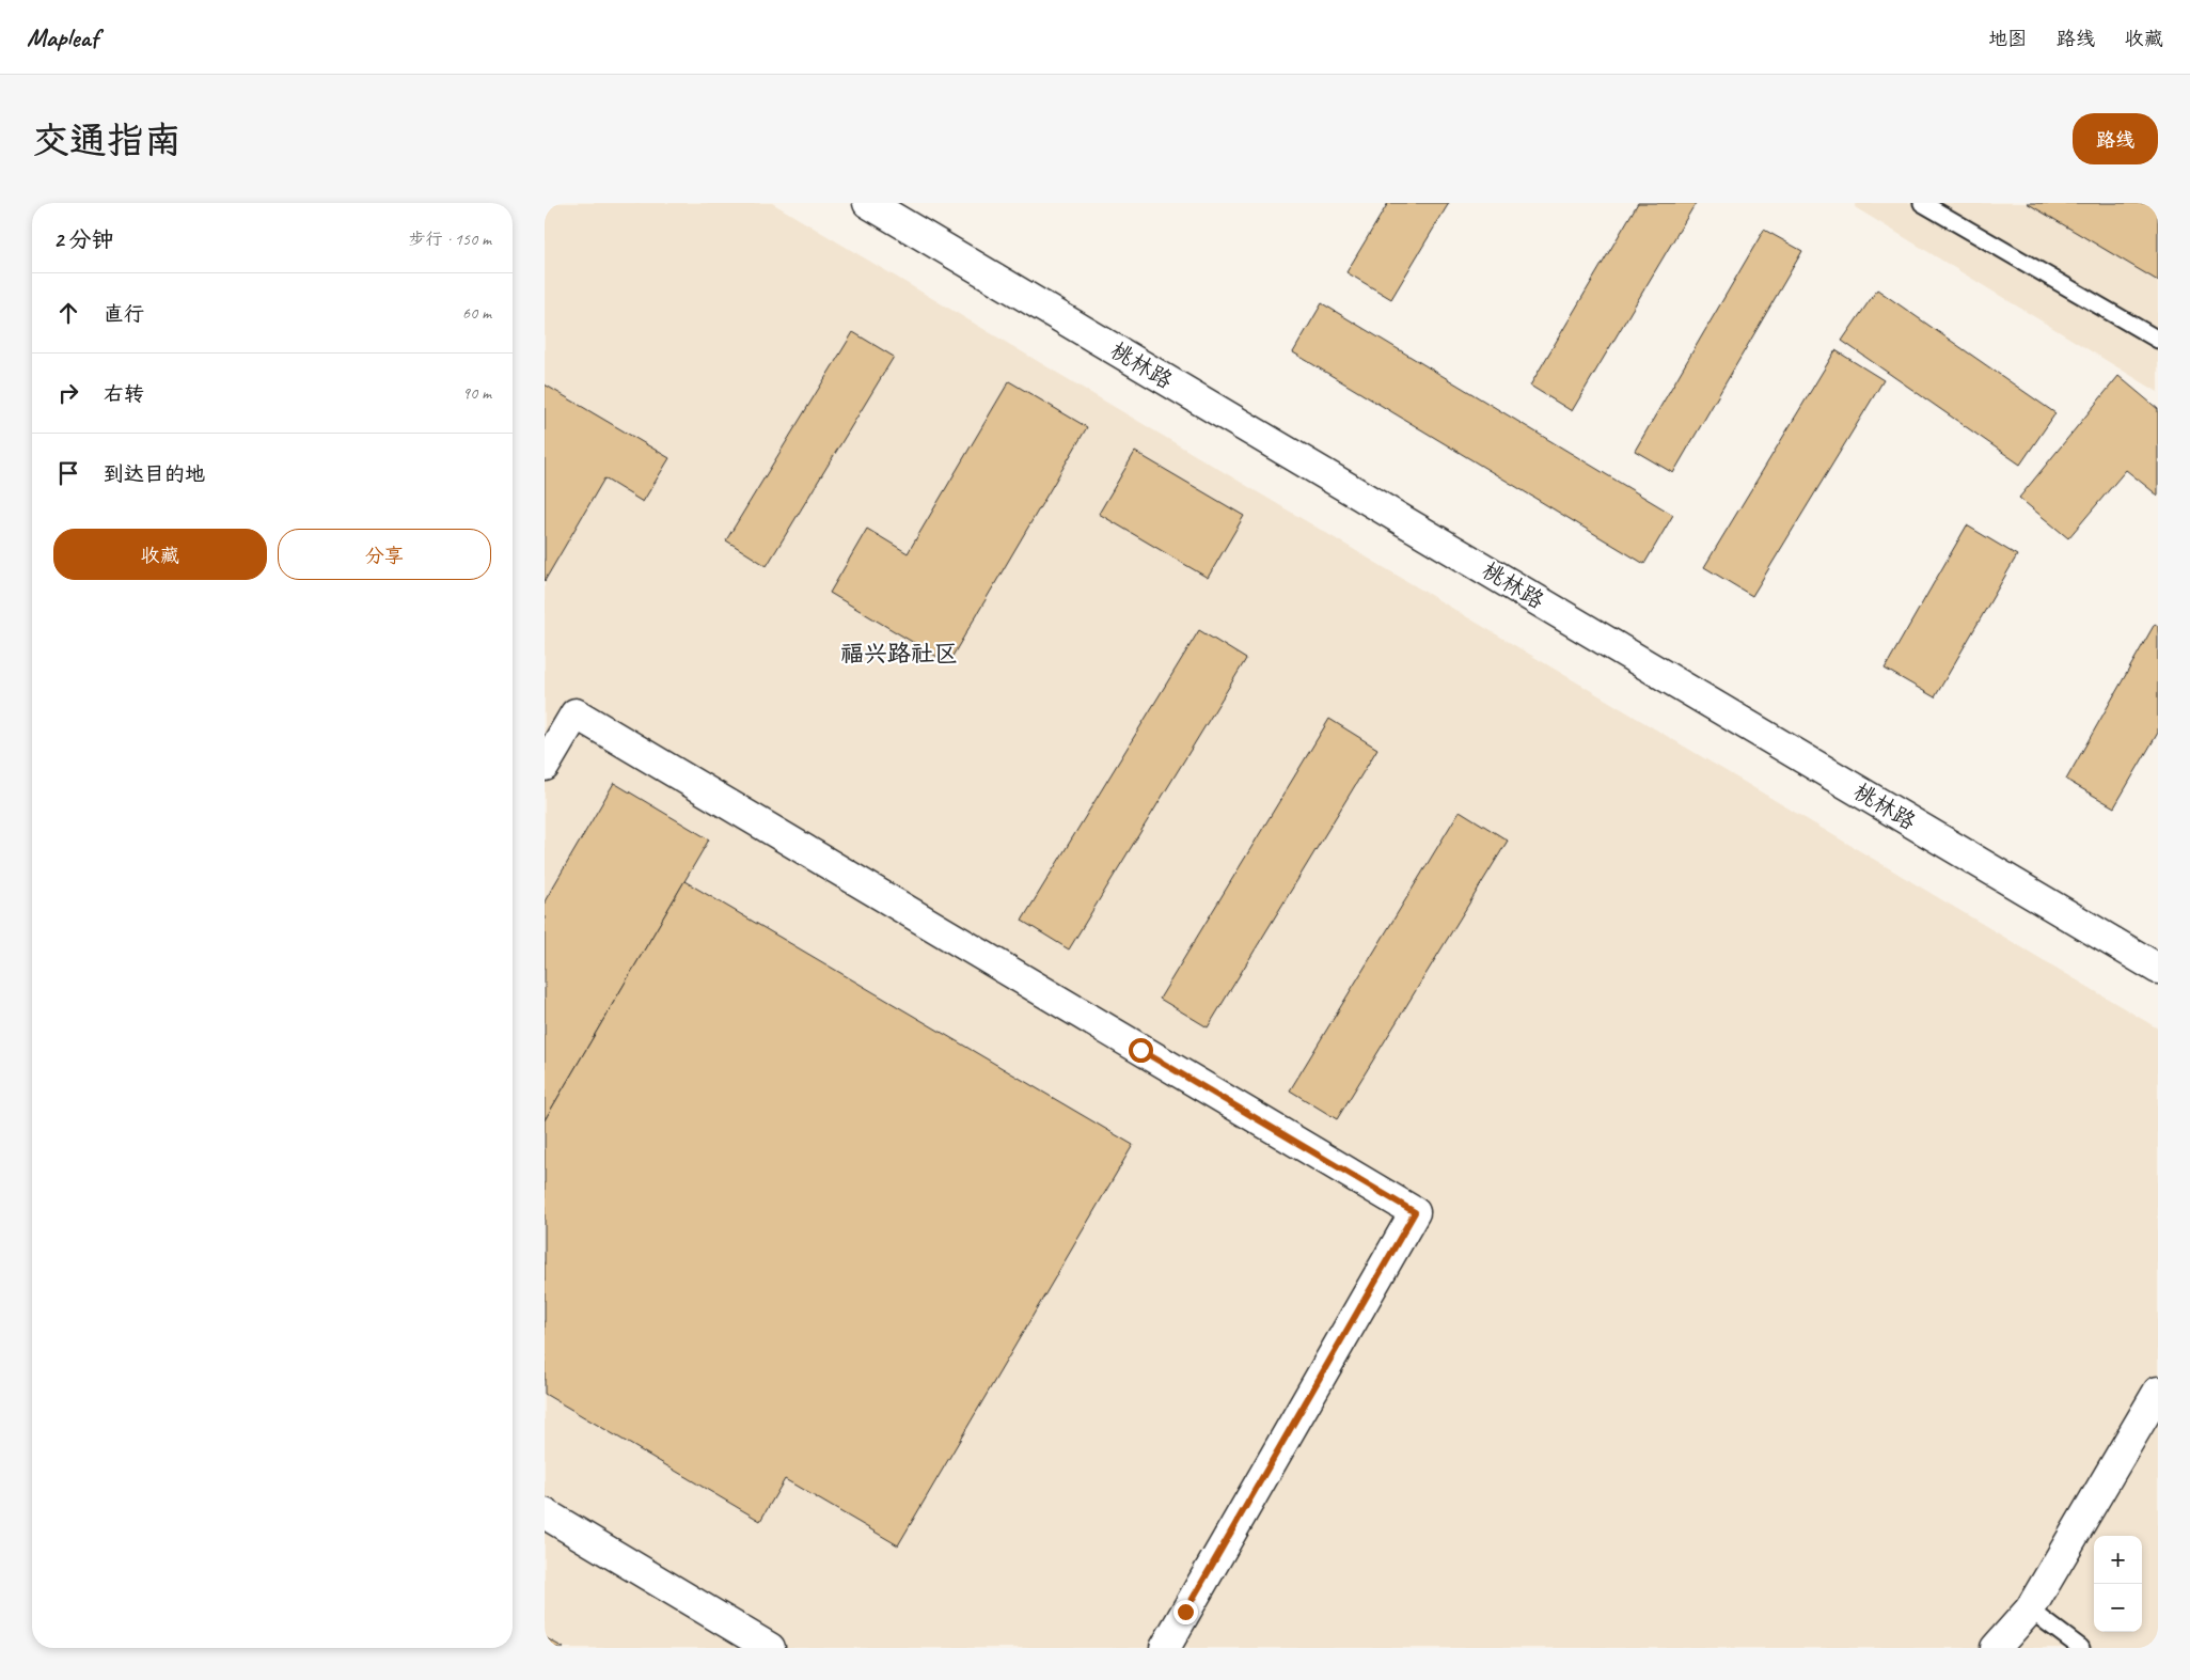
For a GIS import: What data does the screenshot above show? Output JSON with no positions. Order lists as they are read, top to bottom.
{
  "streets": {
    "street": ["桃林路"]
  },
  "districts": ["福兴路社区"],
  "page": {
    "header": "Mapleaf",
    "nav": ["地图", "路线", "收藏"],
    "buttons": [
      "路线",
      ["收藏", "分享"]
    ],
    "title": "交通指南",
    "heading": ["2 分钟", "步行 · 150 m"],
    "list": [
      ["直行", "60 m"],
      ["右转", "90 m"],
      "到达目的地"
    ],
    "map_buttons": ["+", "−"]
  }
}
